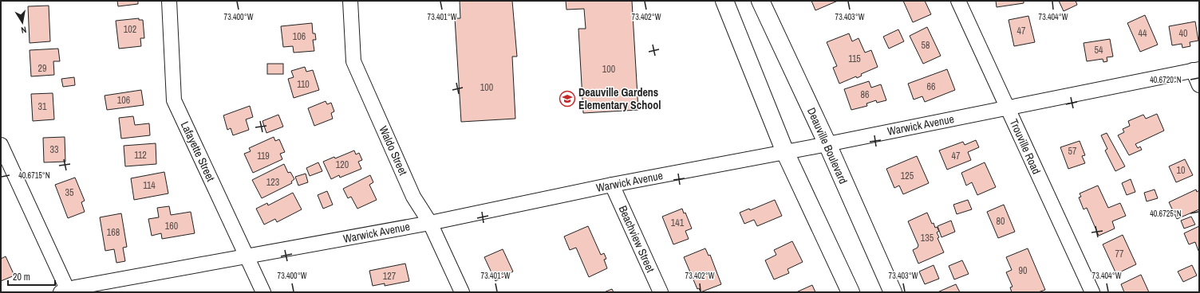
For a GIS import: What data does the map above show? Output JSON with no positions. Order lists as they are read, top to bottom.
{
  "streets": {
    "street": [
      "Warwick Avenue",
      "Deauville Boulevard",
      "Trouville Road",
      "Waldo Street",
      "Lafayette Street",
      "Beachview Street"
    ]
  },
  "crossings": [
    ["Warwick Avenue", "Deauville Boulevard"],
    ["Warwick Avenue", "Trouville Road"],
    ["Warwick Avenue", "Waldo Street"],
    ["Warwick Avenue", "Lafayette Street"],
    ["Warwick Avenue", "Beachview Street"]
  ],
  "places": {
    "school or university": ["Deauville Gardens Elementary School"]
  },
  "house_numbers": [
    "102",
    "47",
    "44",
    "40",
    "106",
    "58",
    "54",
    "115",
    "29",
    "100",
    "110",
    "66",
    "100",
    "86",
    "106",
    "31",
    "33",
    "57",
    "112",
    "119",
    "47",
    "120",
    "10",
    "125",
    "123",
    "114",
    "35",
    "80",
    "141",
    "160",
    "168",
    "135",
    "77",
    "90",
    "127"
  ],
  "scale_bar": "20 m",
  "north": "bottom",
  "coordinates": [
    "73.400°W",
    "73.401°W",
    "73.402°W",
    "73.403°W",
    "73.404°W",
    "40.6720°N",
    "40.6715°N",
    "40.6725°N"
  ]
}
